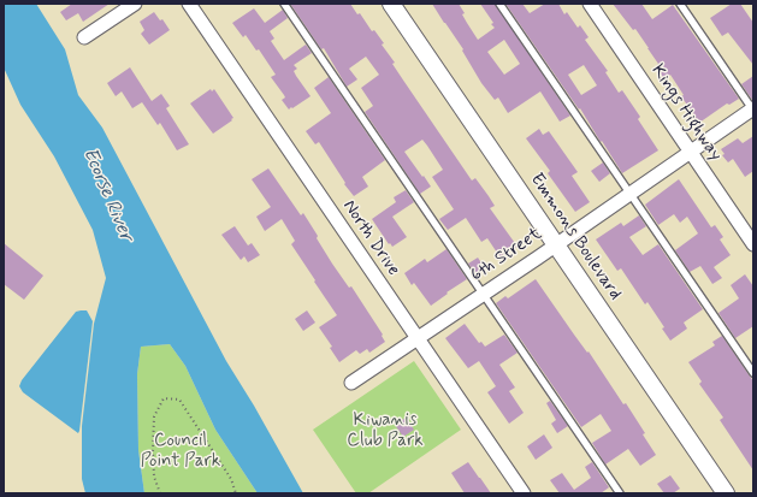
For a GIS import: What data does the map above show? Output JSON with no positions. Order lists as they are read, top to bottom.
{
  "streets": {
    "street": [
      "Kings Highway",
      "Emmons Boulevard",
      "North Drive",
      "6th Street"
    ]
  },
  "crossings": [
    ["Kings Highway", "6th Street"],
    ["Emmons Boulevard", "6th Street"],
    ["North Drive", "6th Street"]
  ],
  "water": ["Ecorse River"],
  "parks": ["Kiwanis Club Park", "Council Point Park"]
}
